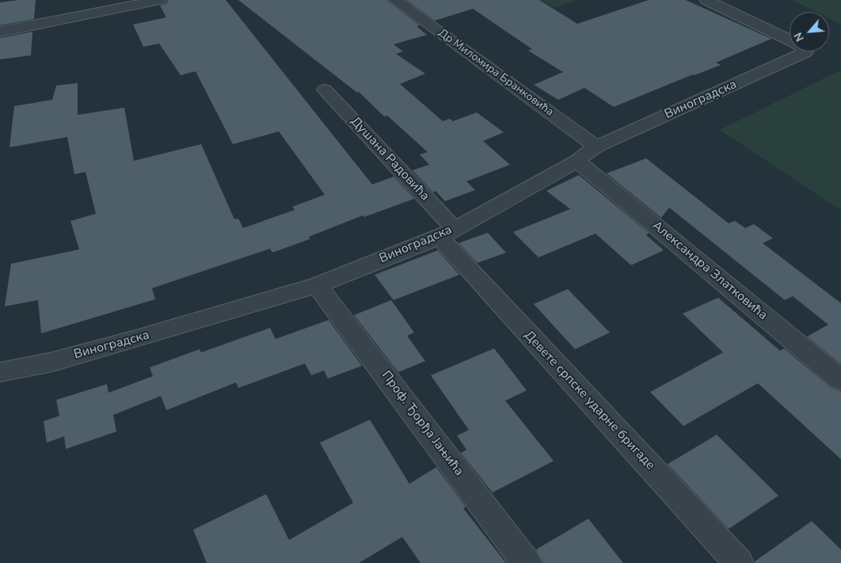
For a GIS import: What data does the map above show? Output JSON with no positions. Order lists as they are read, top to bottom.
{
  "streets": {
    "street": [
      "Др Миломира Бранковића",
      "Виноградска",
      "Душана Радовића",
      "Александра Златковића",
      "Девете српске ударне бригаде",
      "Проф. Ђорђа Јањића"
    ]
  },
  "crossings": [
    ["Др Миломира Бранковића", "Виноградска"],
    ["Виноградска", "Душана Радовића"],
    ["Виноградска", "Александра Златковића"],
    ["Виноградска", "Девете српске ударне бригаде"],
    ["Виноградска", "Проф. Ђорђа Јањића"],
    ["Душана Радовића", "Девете српске ударне бригаде"]
  ],
  "north": "bottom left"
}
